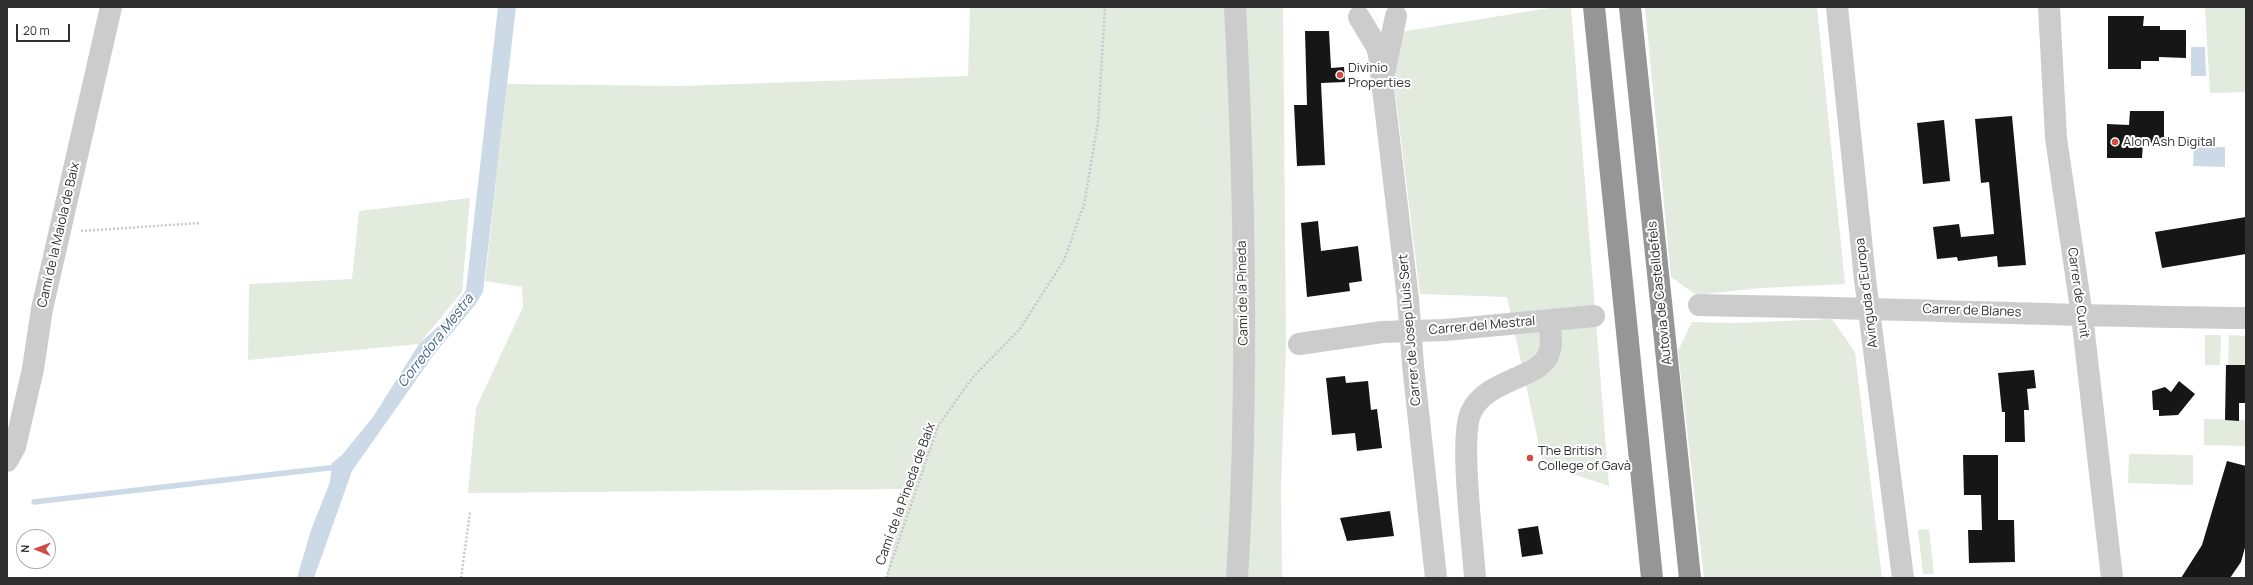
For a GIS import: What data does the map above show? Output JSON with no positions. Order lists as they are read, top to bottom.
{
  "streets": {
    "highway": ["Autovia de Castelldefels"],
    "street": [
      "Camí de la Maiola de Baix",
      "Camí de la Pineda",
      "Avinguda d'Europa",
      "Carrer de Cunit",
      "Carrer de Blanes",
      "Carrer del Mestral",
      "Carrer de Josep Lluis Sert"
    ],
    "path": ["Camí de la Pineda de Baíx"]
  },
  "crossings": [
    ["Avinguda d'Europa", "Carrer de Blanes"],
    ["Carrer de Cunit", "Carrer de Blanes"],
    ["Carrer del Mestral", "Carrer de Josep Lluis Sert"]
  ],
  "water": ["Corredora Mestra"],
  "places": ["Divinio Properties", "Alon Ash Digital", "The British College of Gavà"],
  "scale_bar": "20 m",
  "north": "left"
}
